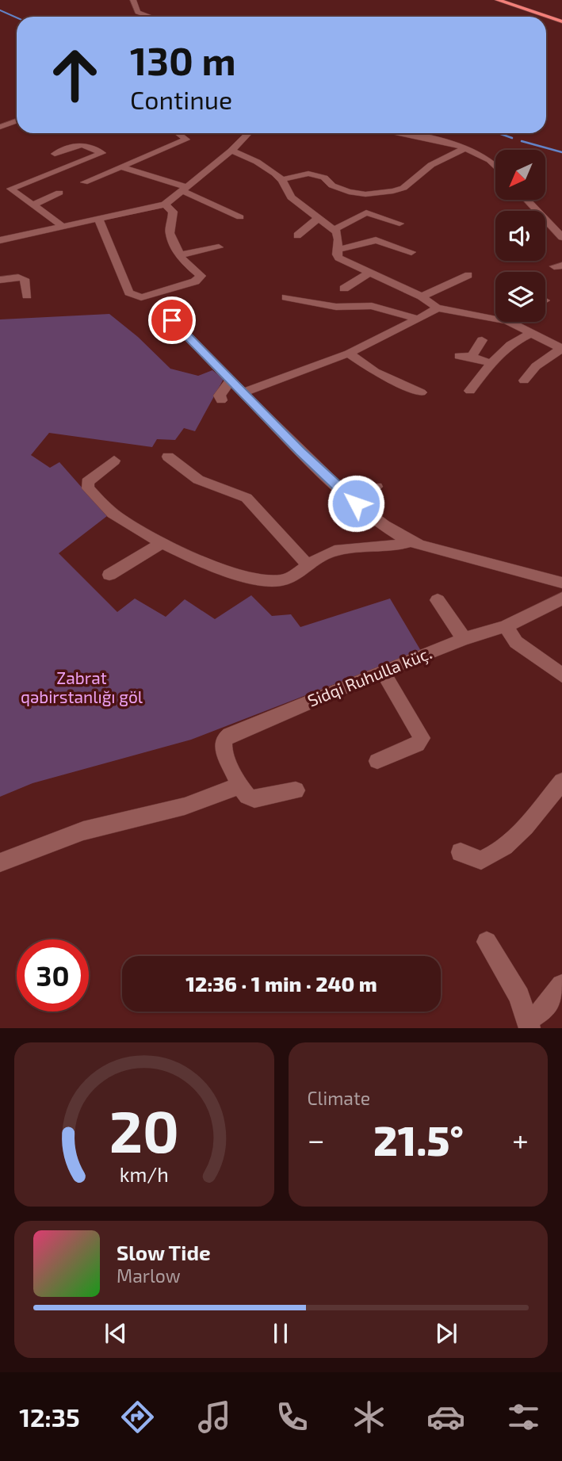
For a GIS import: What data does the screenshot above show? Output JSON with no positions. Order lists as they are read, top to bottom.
{
  "streets": {
    "street": ["Sidqi Ruhulla küç."]
  },
  "parks": ["Zabrat qəbirstanlığı göl"],
  "north": "bottom left",
  "page": {
    "turn": ["130 m", "Continue"],
    "limit": "30",
    "trip": "12:36 · 1 min · 240 m",
    "tile": "Climate",
    "heat": ["−", "21.5°", "+"],
    "song": ["Slow Tide", "Marlow"],
    "tabs": "12:35",
    "gauge": ["20", "km/h"]
  }
}
